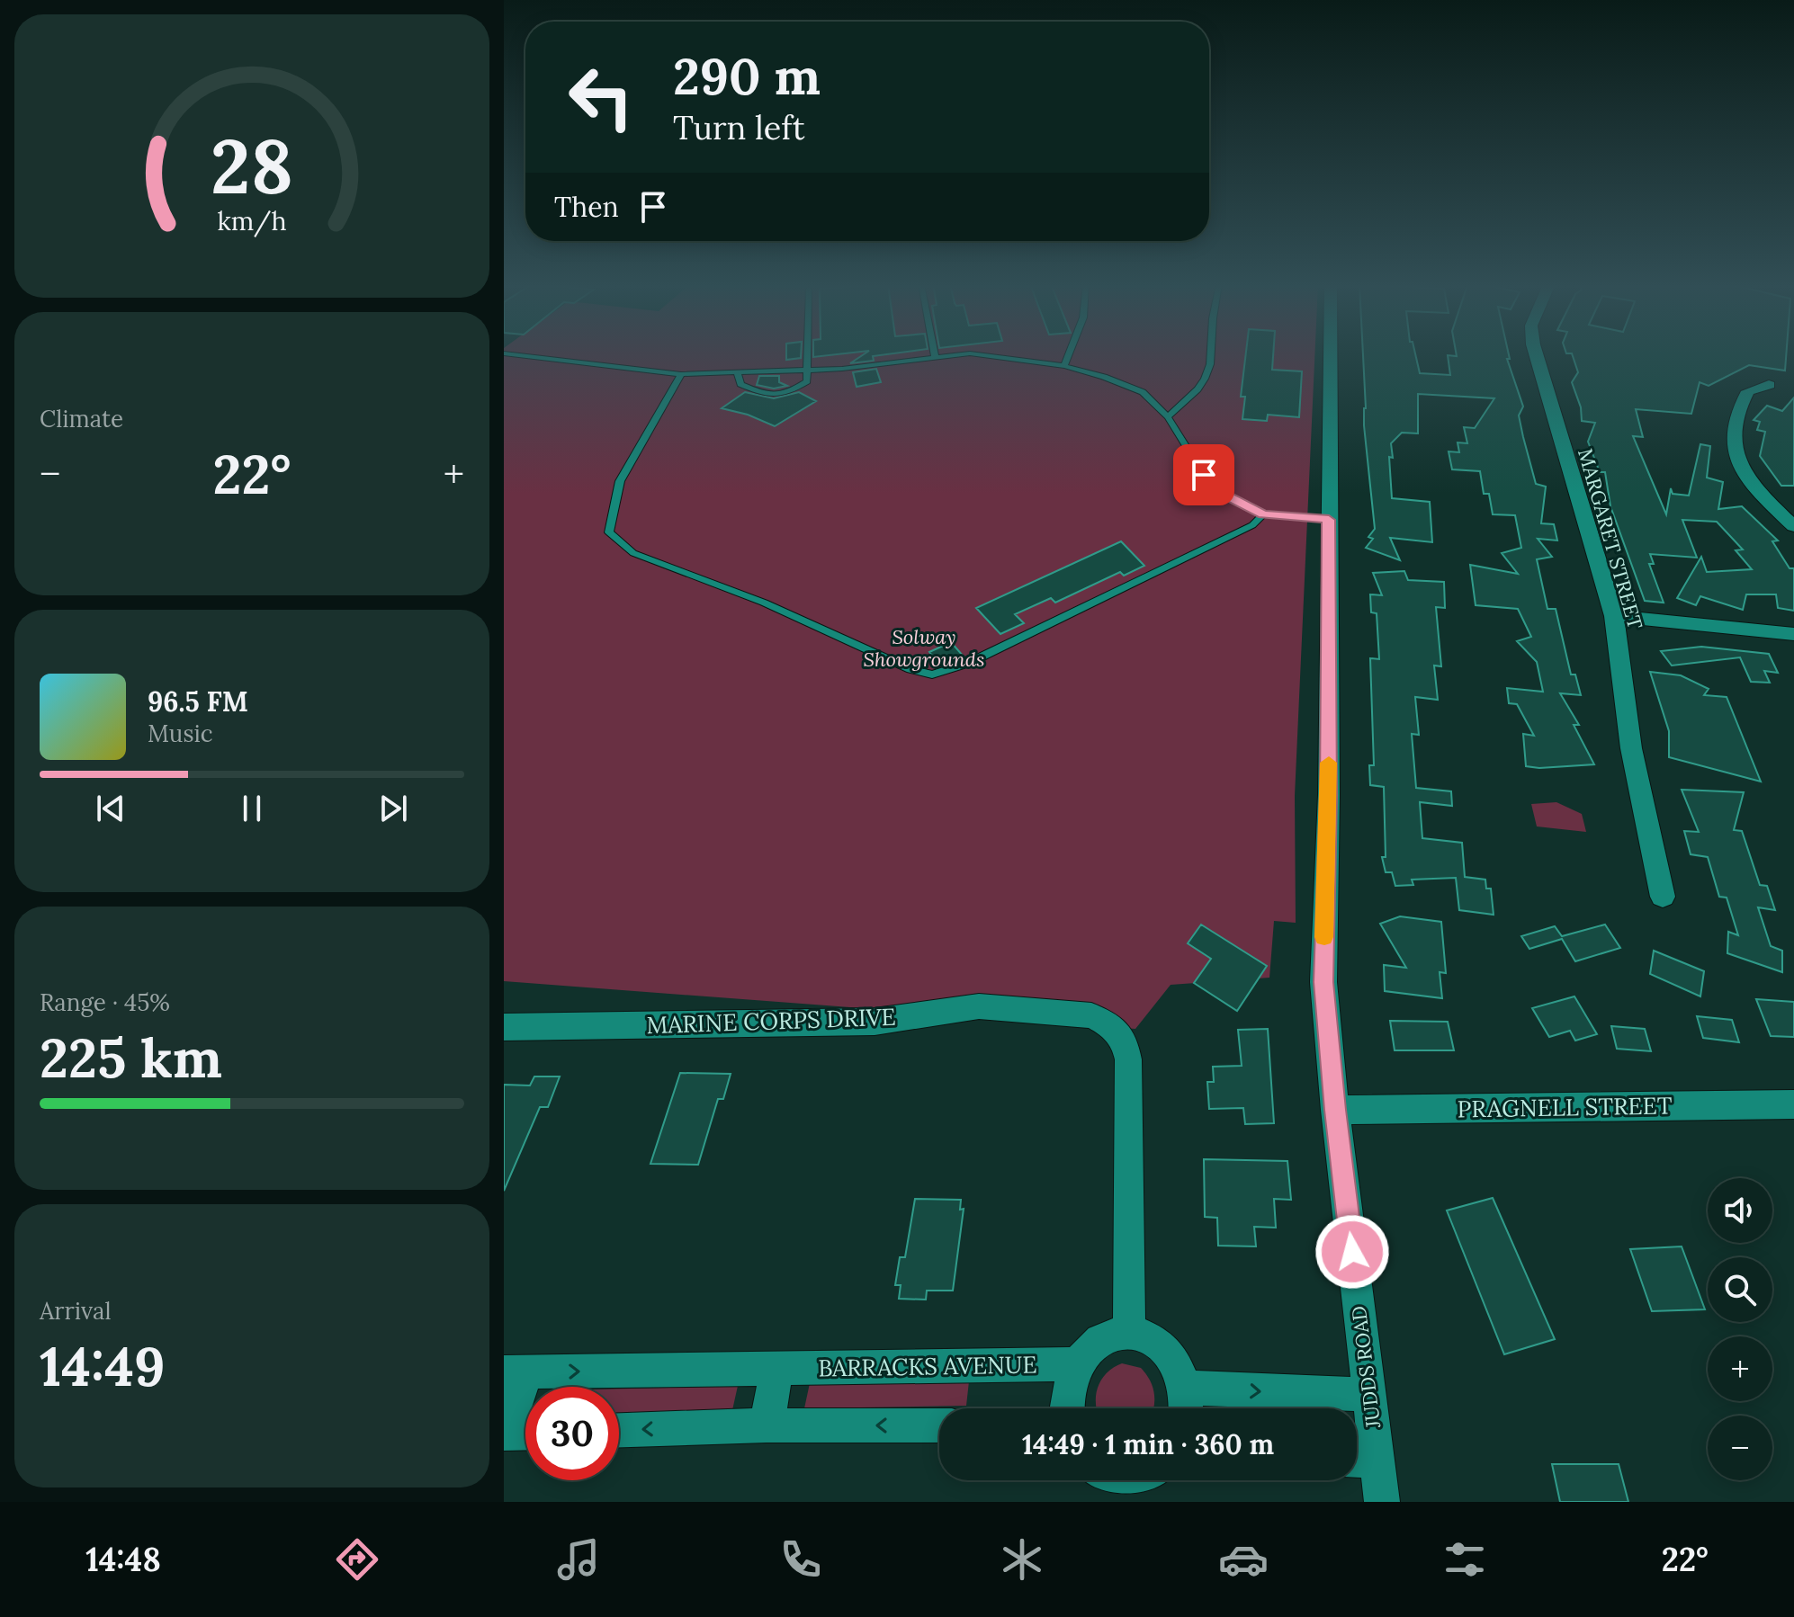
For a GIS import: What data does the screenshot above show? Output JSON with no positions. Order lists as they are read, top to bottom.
{
  "streets": {
    "street": [
      "MARGARET STREET",
      "MARINE CORPS DRIVE",
      "PRAGNELL STREET",
      "BARRACKS AVENUE",
      "JUDDS ROAD"
    ]
  },
  "crossings": [
    ["PRAGNELL STREET", "JUDDS ROAD"]
  ],
  "parks": ["Solway Showgrounds"],
  "page": {
    "turn": ["290 m", "Turn left"],
    "then": "Then",
    "tile": [
      "Climate",
      ["Range · 45%", "225 km"],
      ["Arrival", "14:49"]
    ],
    "heat": ["−", "22°", "+"],
    "song": ["96.5 FM", "Music"],
    "map_buttons": ["+", "−"],
    "limit": "30",
    "trip": "14:49 · 1 min · 360 m",
    "tabs": ["14:48", "22°"],
    "gauge": ["28", "km/h"]
  }
}
